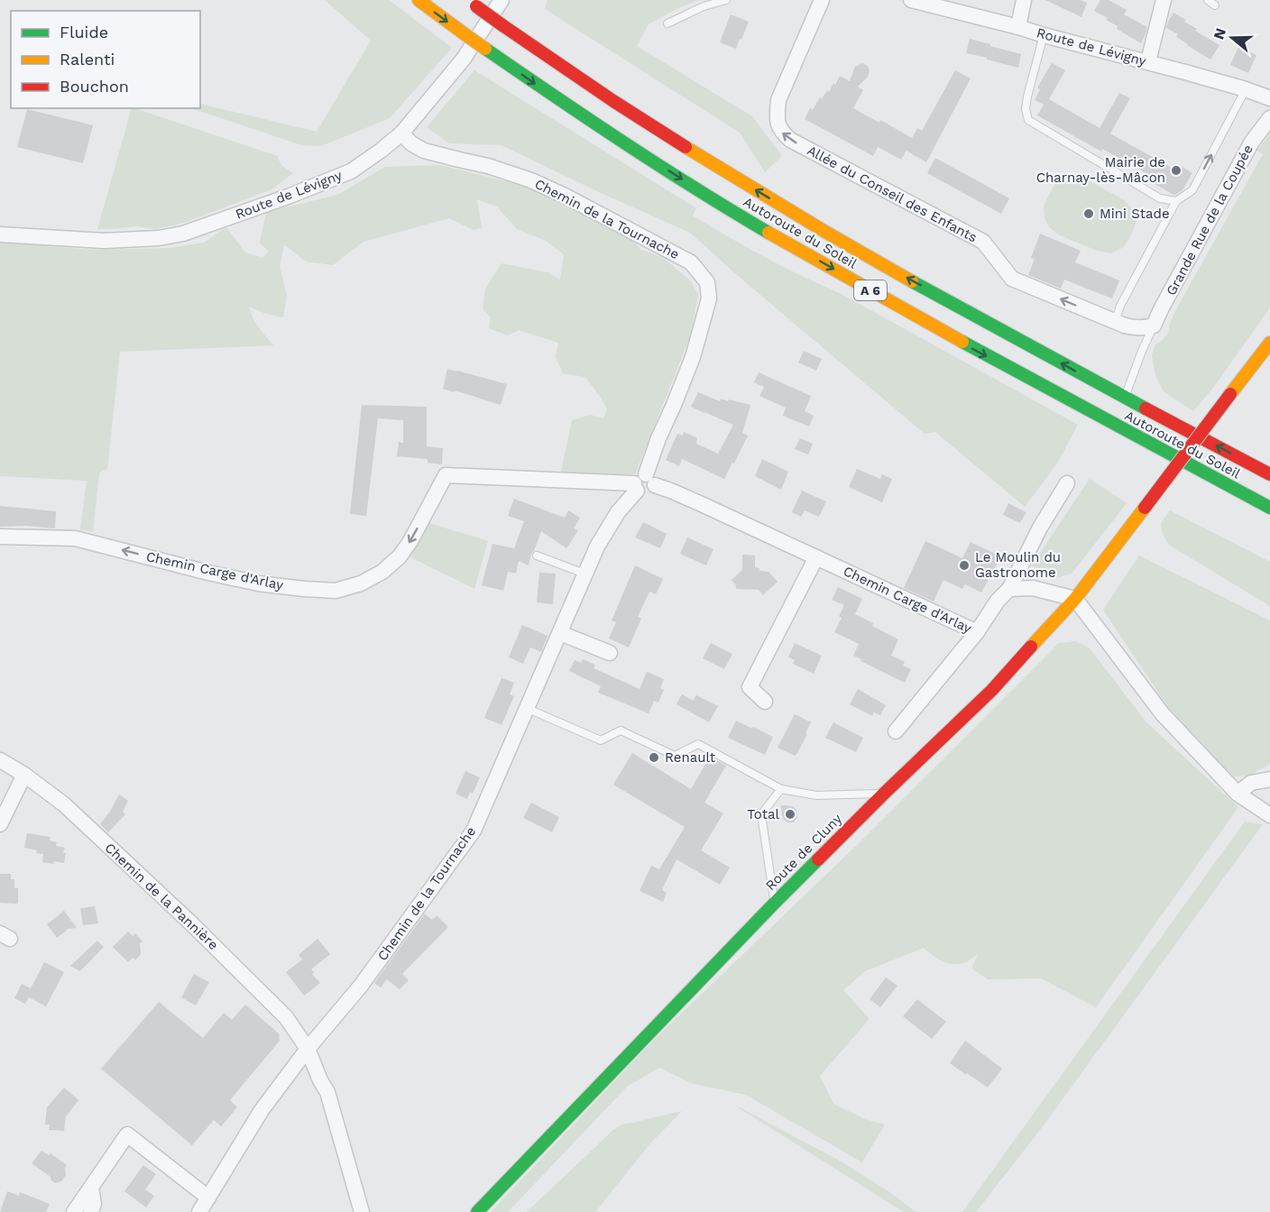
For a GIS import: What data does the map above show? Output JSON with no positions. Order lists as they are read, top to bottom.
{
  "streets": {
    "main road": ["Autoroute du Soleil", "A 6", "Route de Cluny"],
    "street": [
      "Route de Lévigny",
      "Allée du Conseil des Enfants",
      "Chemin de la Tournache",
      "Grande Rue de la Coupée",
      "Chemin Carge d'Arlay",
      "Chemin de la Pannière"
    ]
  },
  "crossings": [
    ["Route de Lévigny", "Chemin de la Tournache"],
    ["Allée du Conseil des Enfants", "Grande Rue de la Coupée"],
    ["Chemin de la Tournache", "Chemin Carge d'Arlay"],
    ["Chemin de la Tournache", "Chemin de la Pannière"]
  ],
  "one_way": ["Allée du Conseil des Enfants", "Chemin Carge d'Arlay"],
  "places": [
    "Mairie de Charnay-lès-Mâcon",
    "Mini Stade",
    "Le Moulin du Gastronome",
    "Renault",
    "Total"
  ],
  "legend": ["Fluide", "Ralenti", "Bouchon"],
  "north": "left"
}
